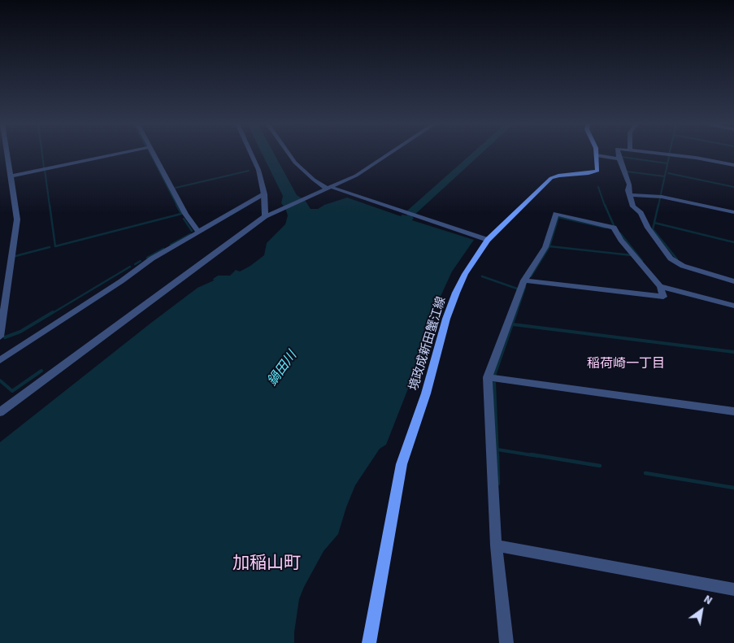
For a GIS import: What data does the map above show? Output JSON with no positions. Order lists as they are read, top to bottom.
{
  "streets": {
    "main road": ["境政成新田蟹江線"]
  },
  "districts": ["稲荷崎一丁目", "加稲山町"],
  "water": ["鍋田川"],
  "north": "top right"
}
